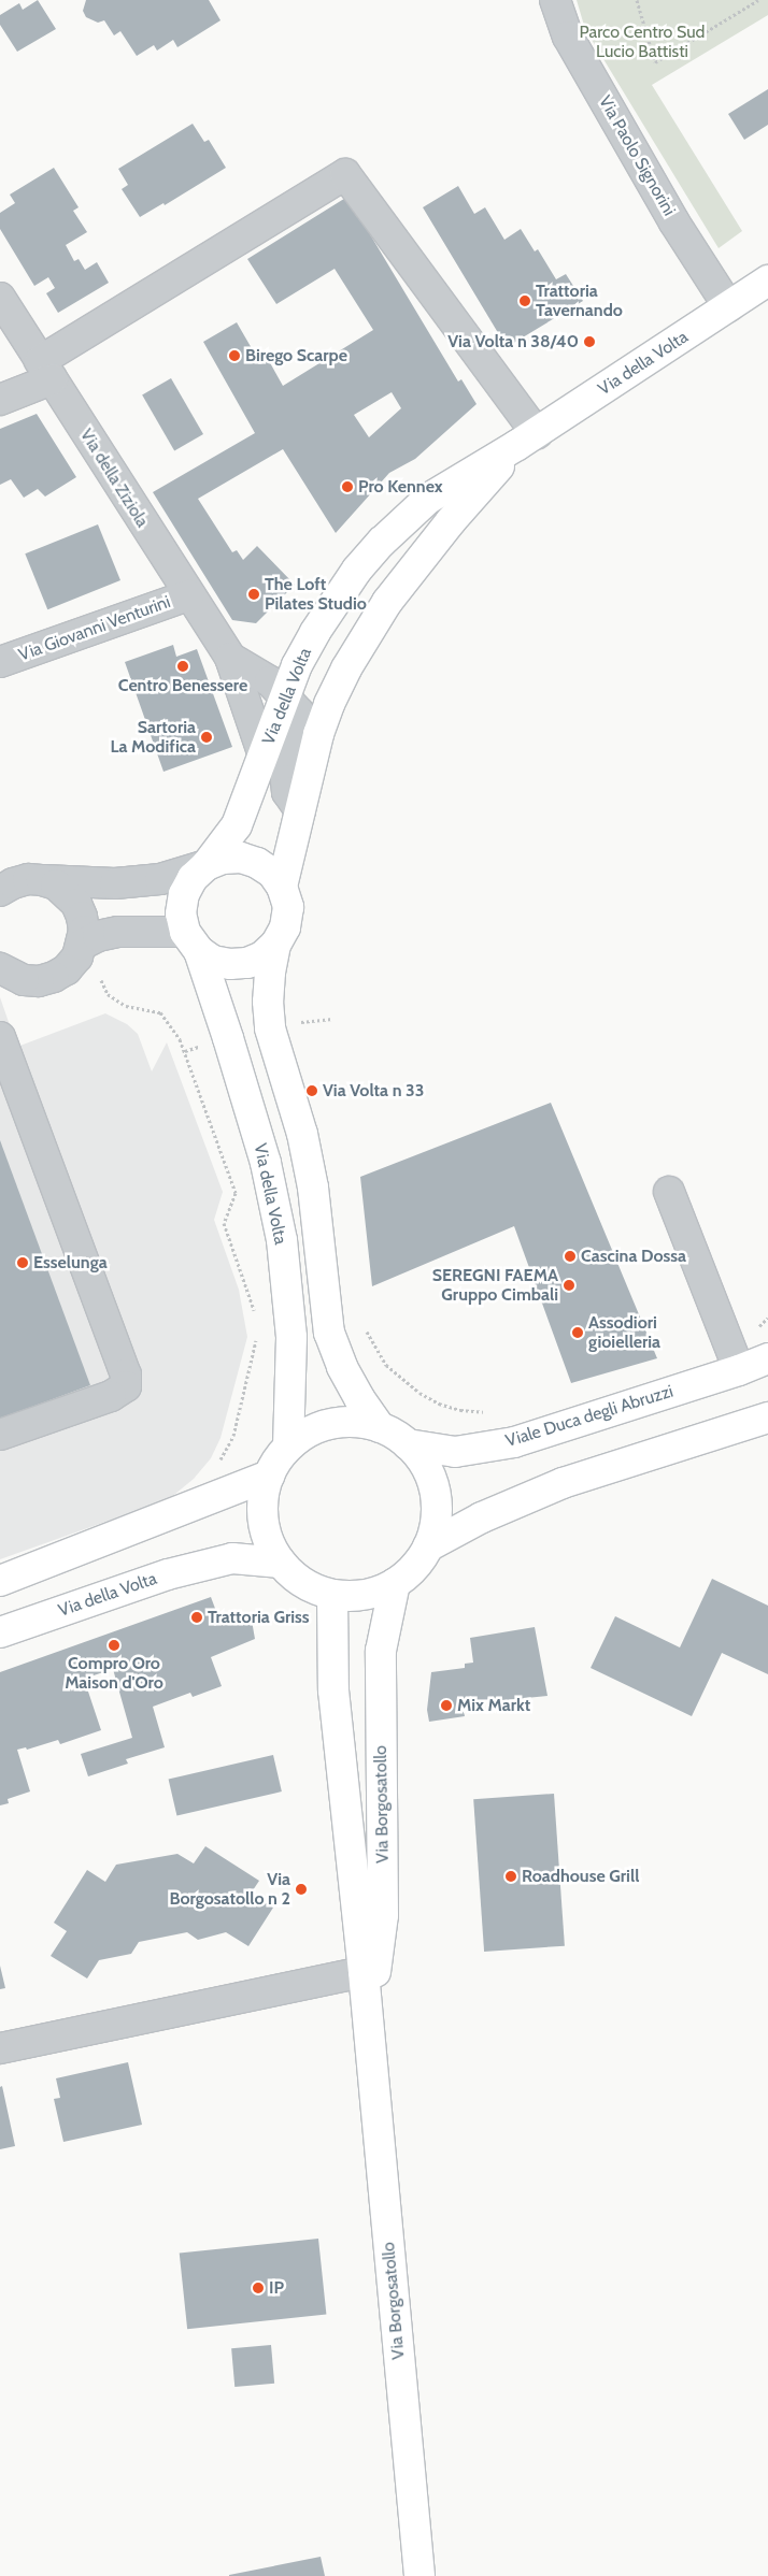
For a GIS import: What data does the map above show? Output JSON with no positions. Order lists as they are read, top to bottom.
{
  "streets": {
    "main road": ["Via della Volta", "Viale Duca degli Abruzzi", "Via Borgosatollo"],
    "street": ["Via Paolo Signorini", "Via della Ziziola", "Via Giovanni Venturini"]
  },
  "crossings": [
    ["Via Paolo Signorini", "Via della Volta"],
    ["Via della Volta", "Viale Duca degli Abruzzi"],
    ["Via della Volta", "Via Borgosatollo"],
    ["Via della Ziziola", "Via Giovanni Venturini"],
    ["Viale Duca degli Abruzzi", "Via Borgosatollo"]
  ],
  "parks": ["Parco Centro Sud Lucio Battisti"],
  "places": [
    "Trattoria Tavernando",
    "Via Volta n 38/40",
    "Birego Scarpe",
    "Pro Kennex",
    "The Loft Pilates Studio",
    "Centro Benessere",
    "Sartoria La Modifica",
    "Via Volta n 33",
    "Cascina Dossa",
    "Esselunga",
    "SEREGNI FAEMA Gruppo Cimbali",
    "Assodiori gioielleria",
    "Trattoria Griss",
    "Compro Oro Maison d'Oro",
    "Mix Markt",
    "Roadhouse Grill",
    "Via Borgosatollo n 2",
    "IP"
  ]
}
